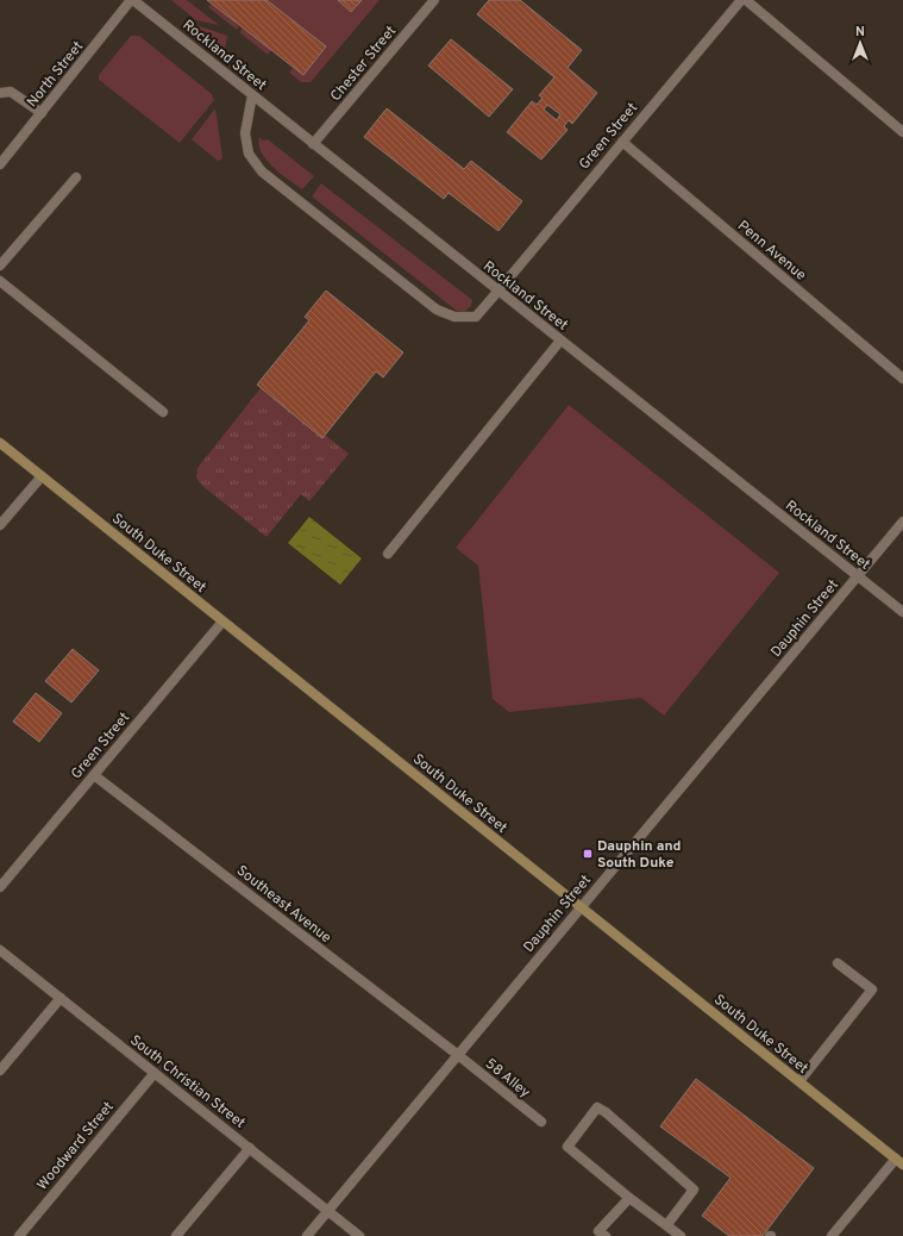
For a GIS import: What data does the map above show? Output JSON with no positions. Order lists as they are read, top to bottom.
{
  "streets": {
    "main road": ["South Duke Street"],
    "street": [
      "Rockland Street",
      "Chester Street",
      "North Street",
      "Green Street",
      "Penn Avenue",
      "Dauphin Street",
      "Southeast Avenue",
      "58 Alley",
      "South Christian Street",
      "Woodward Street"
    ]
  },
  "crossings": [
    ["Rockland Street", "Chester Street"],
    ["Rockland Street", "North Street"],
    ["Rockland Street", "Green Street"],
    ["Rockland Street", "Dauphin Street"],
    ["Green Street", "Penn Avenue"],
    ["Green Street", "South Duke Street"],
    ["Green Street", "Southeast Avenue"],
    ["South Duke Street", "Dauphin Street"],
    ["Dauphin Street", "Southeast Avenue"],
    ["Dauphin Street", "58 Alley"],
    ["Dauphin Street", "South Christian Street"],
    ["Southeast Avenue", "58 Alley"],
    ["South Christian Street", "Woodward Street"]
  ],
  "places": {
    "transit": ["Dauphin and South Duke"]
  },
  "north": "top"
}
